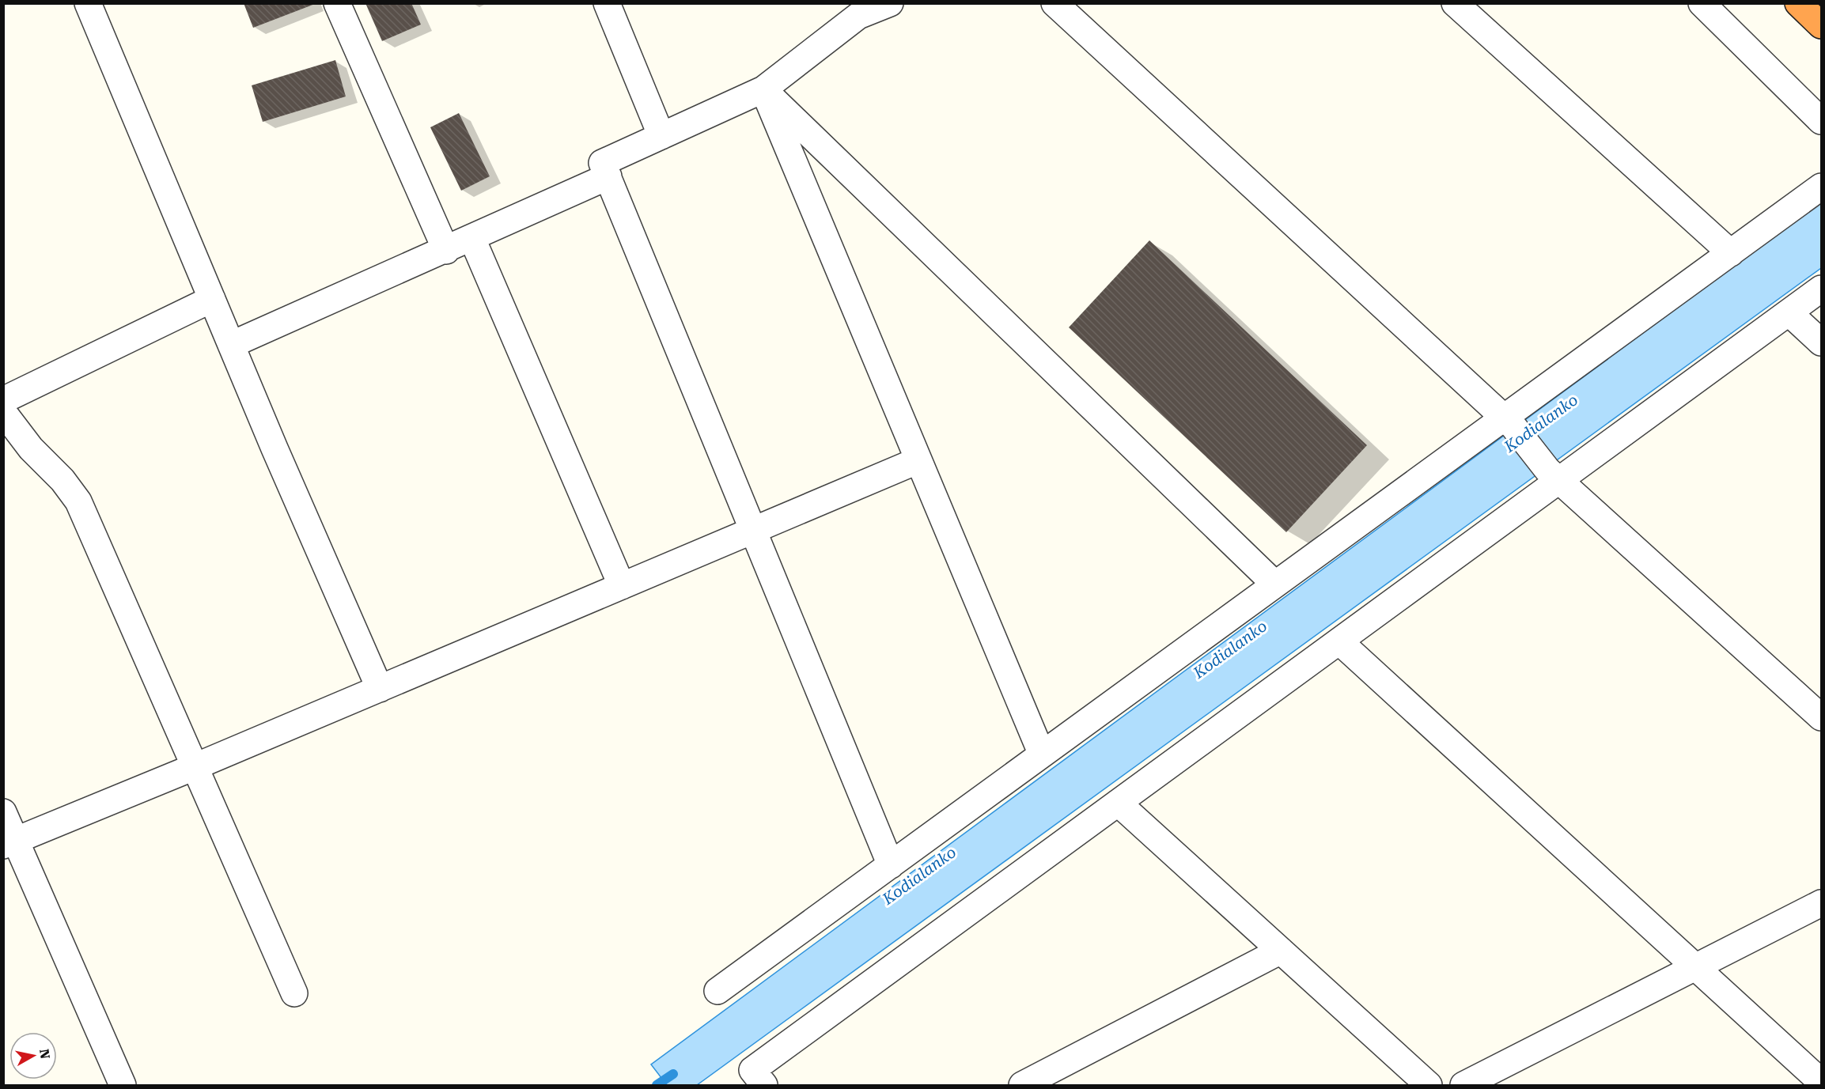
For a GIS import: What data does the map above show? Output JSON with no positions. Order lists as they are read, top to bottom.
{
  "water": ["Kodialanko"],
  "north": "right"
}
